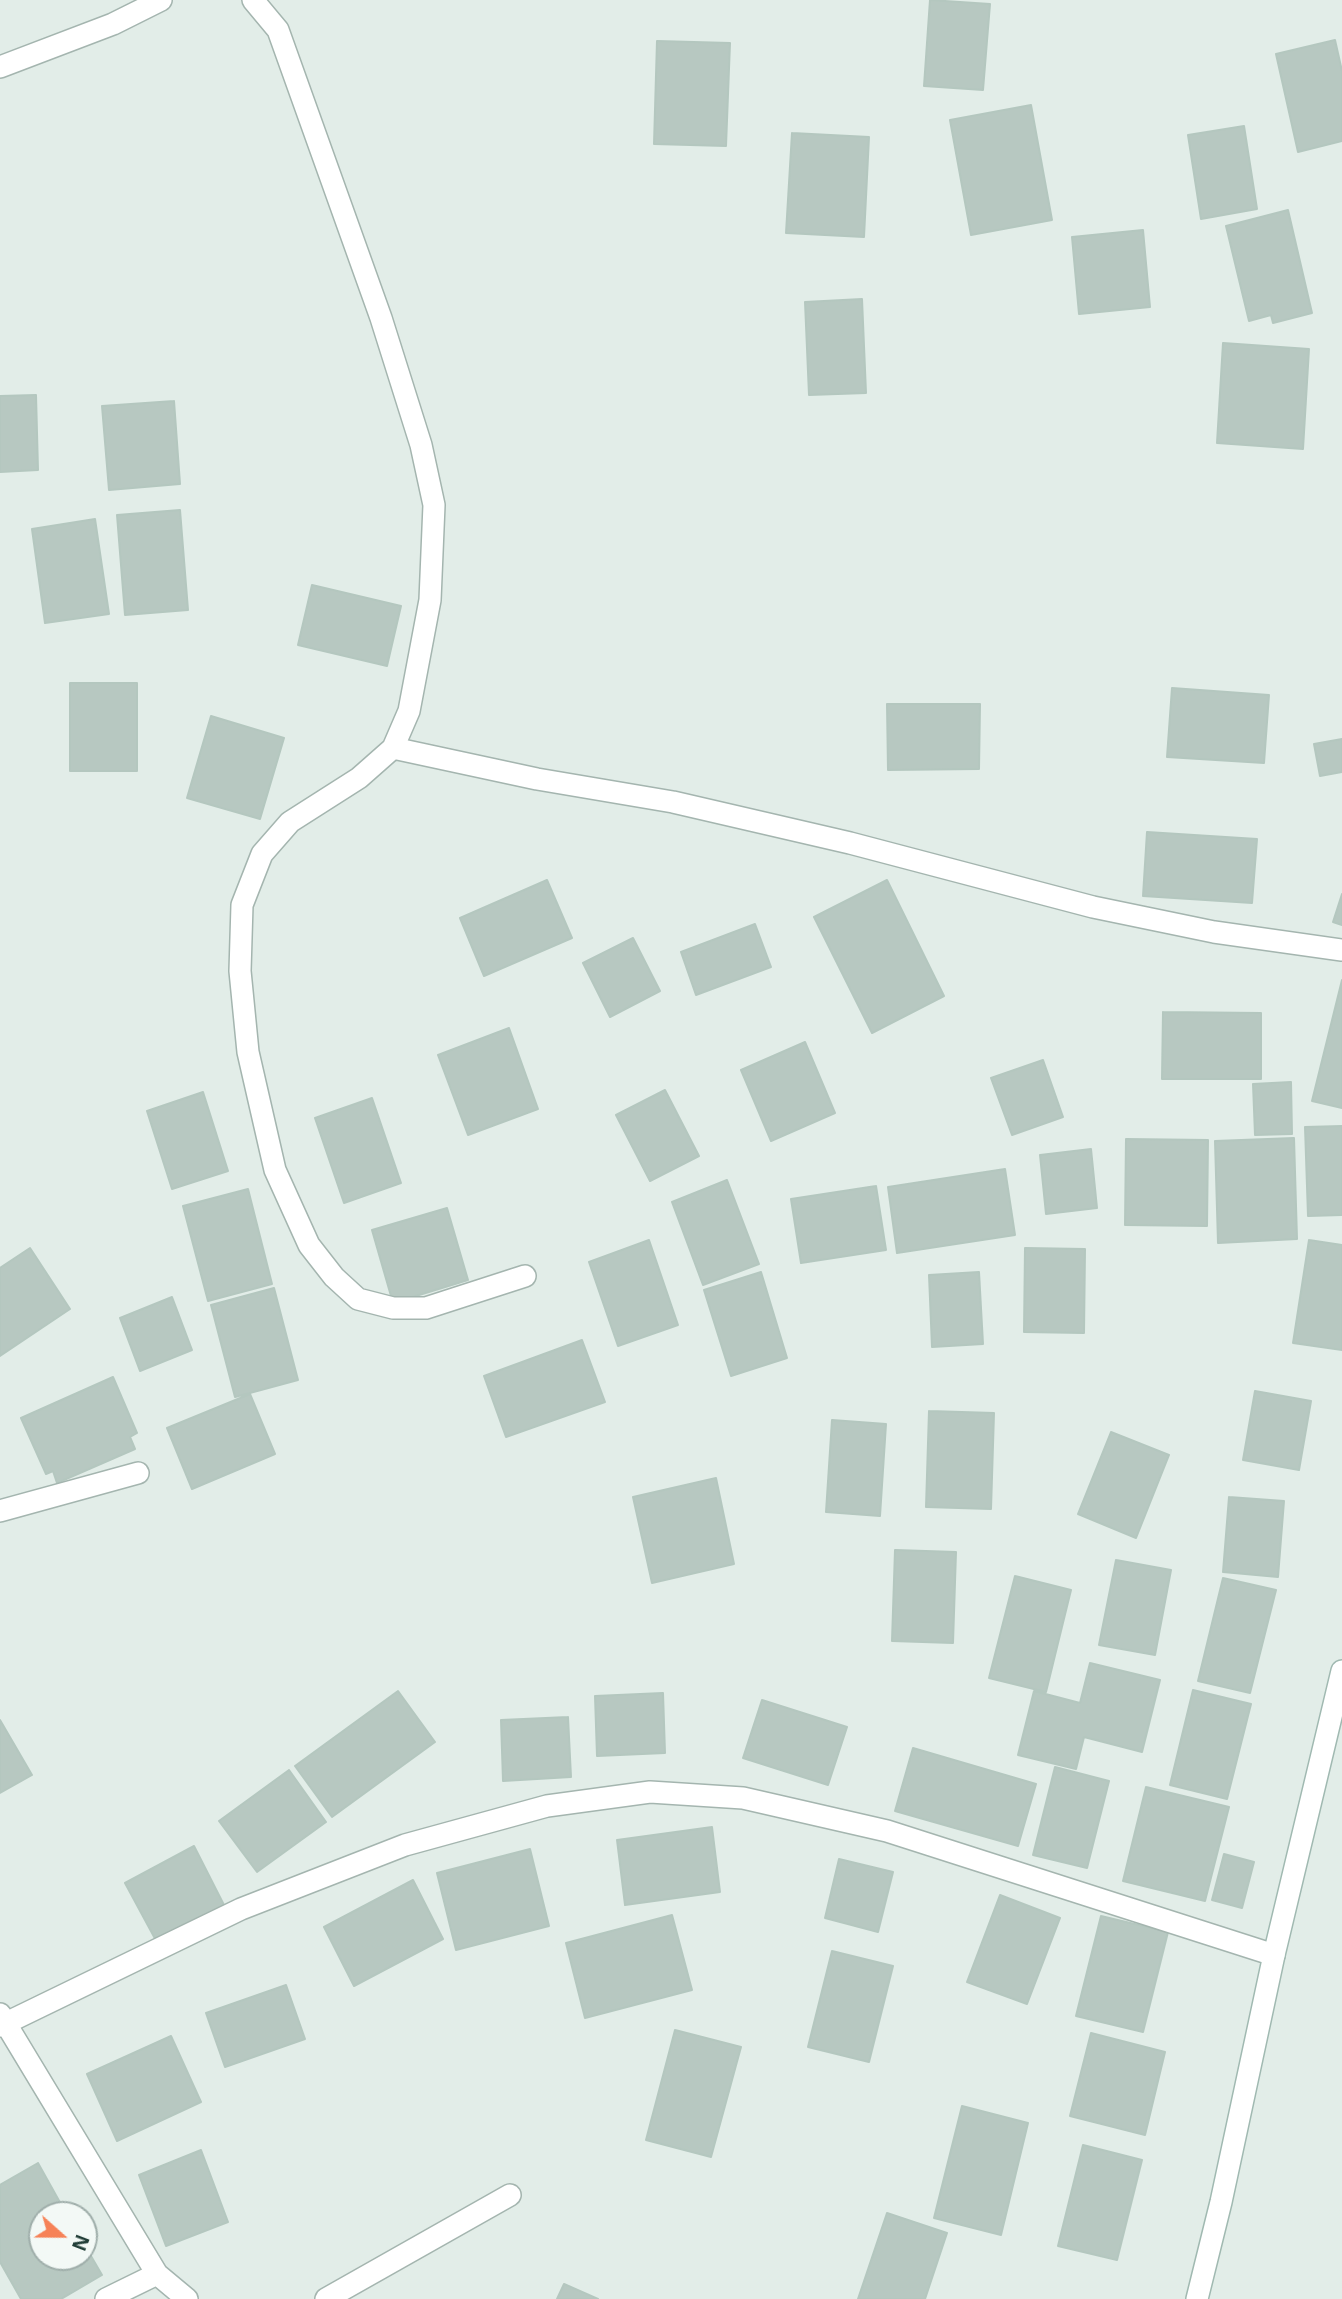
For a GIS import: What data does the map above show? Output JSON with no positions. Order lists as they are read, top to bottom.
{
  "north": "right"
}
